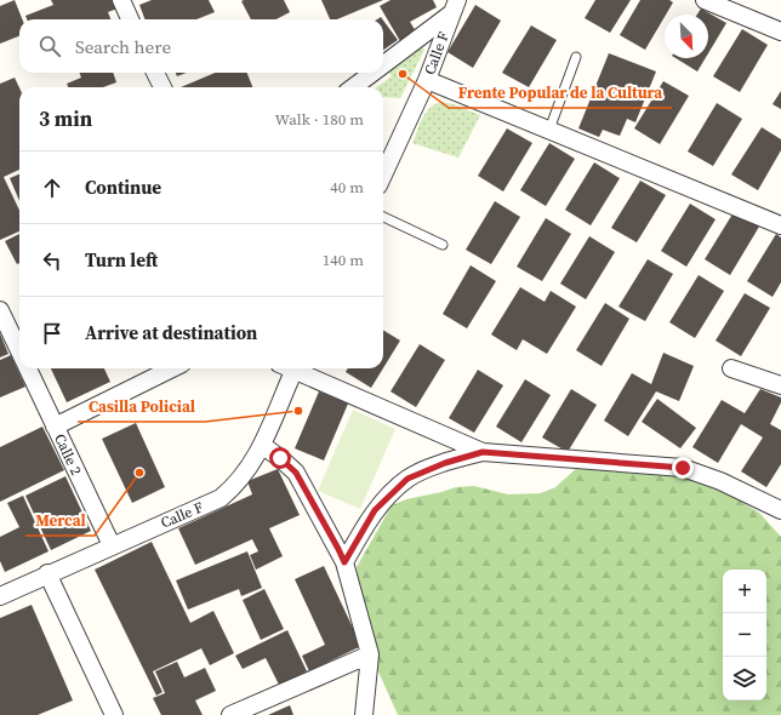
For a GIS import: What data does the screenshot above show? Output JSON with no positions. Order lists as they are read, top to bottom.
{
  "streets": {
    "street": ["Calle F", "Calle 2"]
  },
  "crossings": [
    ["Calle F", "Calle 2"]
  ],
  "places": ["Frente Popular de la Cultura", "Casilla Policial", "Mercal"],
  "north": "bottom right",
  "page": {
    "search": "Search here",
    "heading": ["3 min", "Walk · 180 m"],
    "list": [
      ["Continue", "40 m"],
      ["Turn left", "140 m"],
      "Arrive at destination"
    ],
    "map_buttons": ["+", "−"]
  }
}
